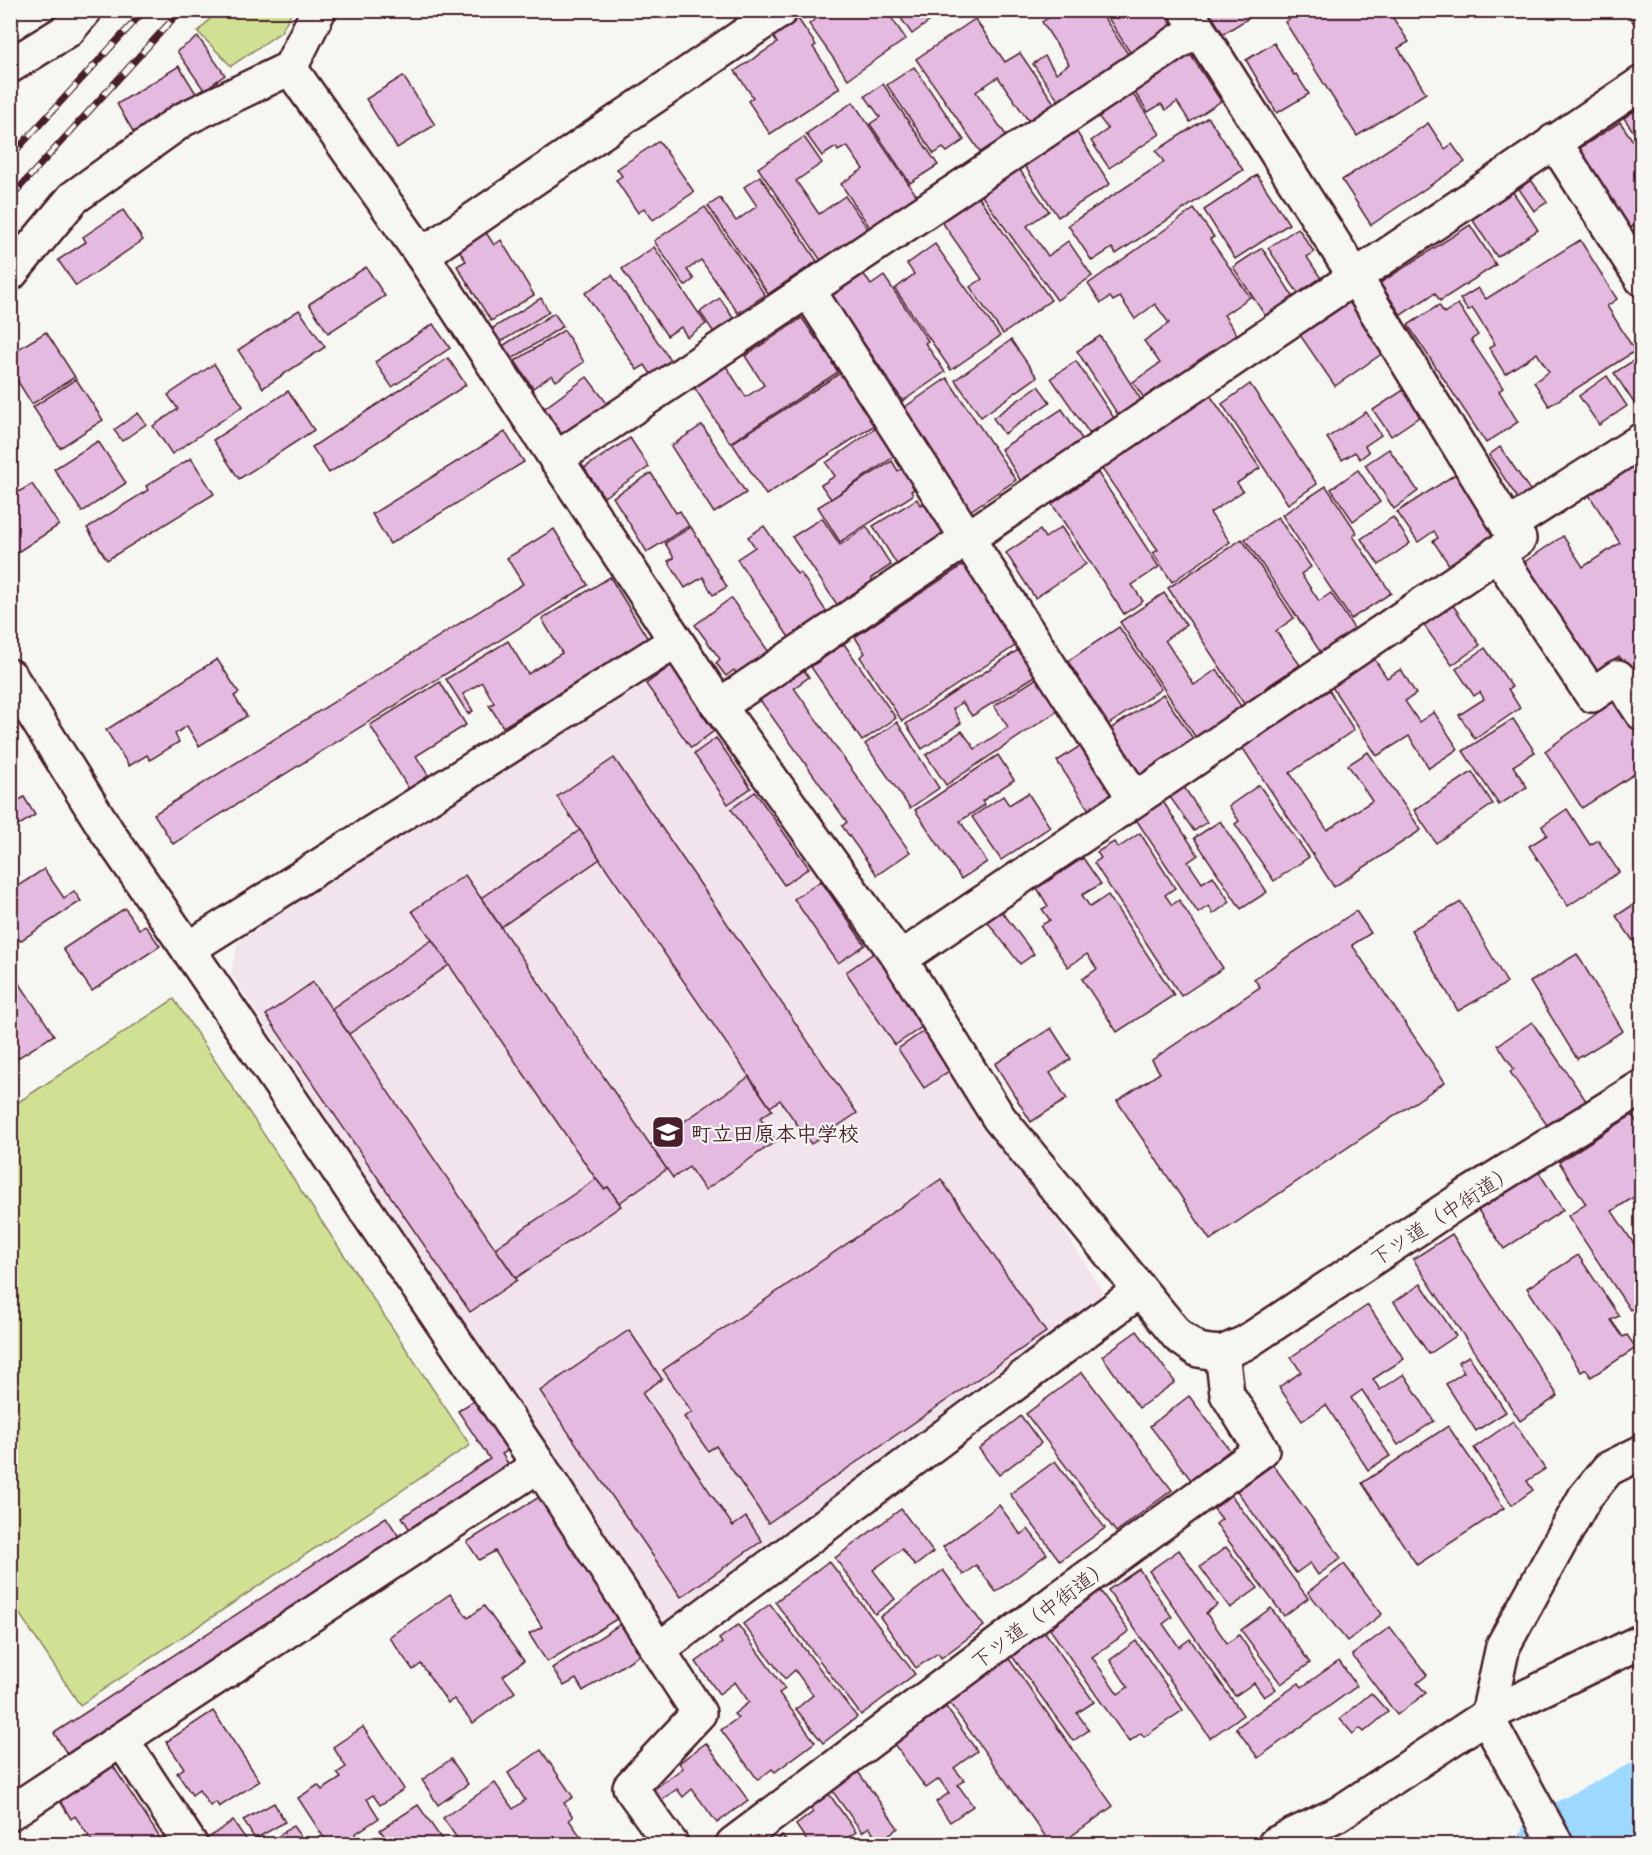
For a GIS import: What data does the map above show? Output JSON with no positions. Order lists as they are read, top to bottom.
{
  "streets": {
    "street": ["下ツ道（中街道）"]
  },
  "places": {
    "school or university": ["町立田原本中学校"]
  }
}
